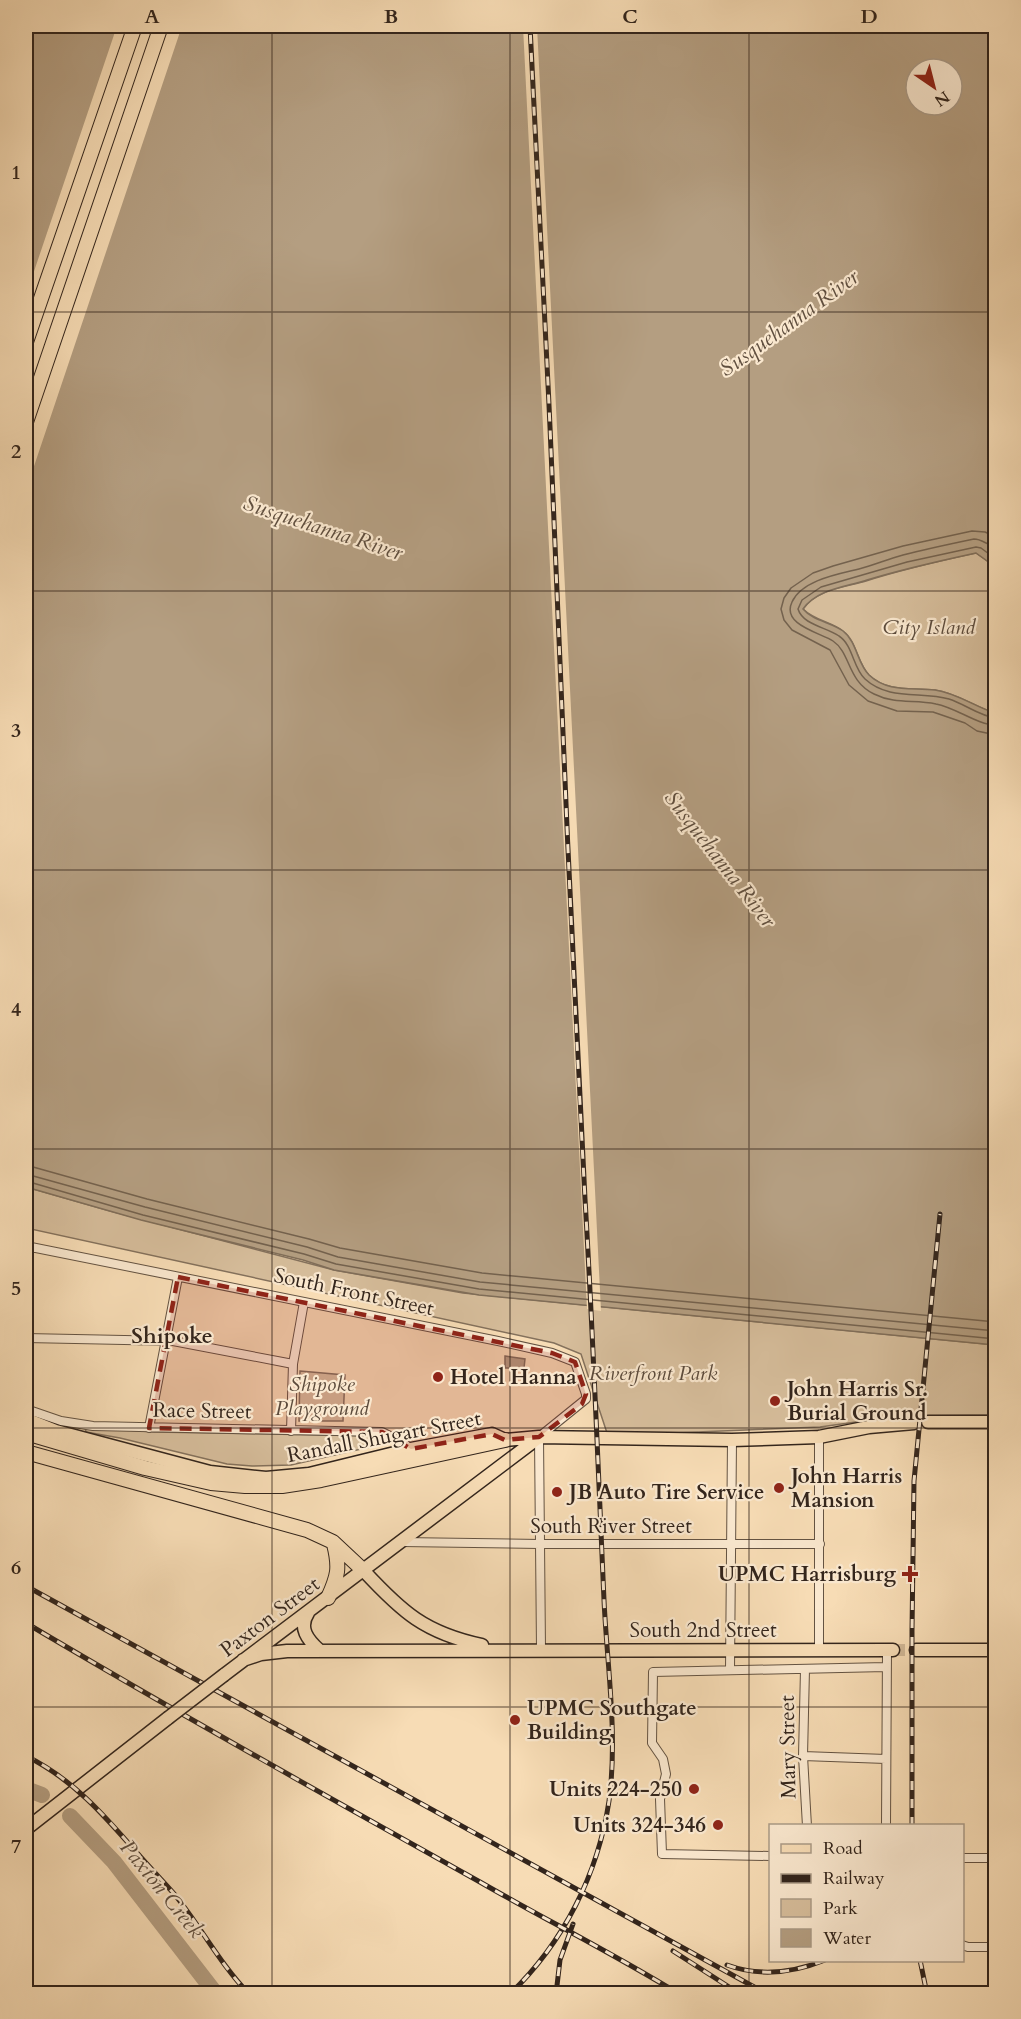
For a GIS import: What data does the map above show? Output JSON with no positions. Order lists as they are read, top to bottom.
{
  "streets": {
    "main road": ["Randall Shugart Street", "Paxton Street", "South 2nd Street"],
    "street": [
      "South Front Street",
      "Race Street",
      "South River Street",
      "Mary Street"
    ]
  },
  "crossings": [
    ["South Front Street", "Paxton Street"],
    ["Race Street", "Randall Shugart Street"],
    ["South River Street", "Paxton Street"],
    ["Paxton Street", "South 2nd Street"]
  ],
  "districts": ["Shipoke"],
  "water": ["Susquehanna River", "Paxton Creek"],
  "parks": ["City Island", "Riverfront Park", "Shipoke Playground"],
  "places": {
    "other": [
      "Hotel Hanna",
      "John Harris Sr. Burial Ground",
      "John Harris Mansion",
      "JB Auto Tire Service",
      "UPMC Southgate Building",
      "Units 224-250",
      "Units 324-346"
    ],
    "health": ["UPMC Harrisburg"]
  },
  "legend": [
    "Road",
    "Railway",
    "Park",
    "Water"
  ],
  "north": "bottom right",
  "grid": {
    "columns": [
      "A",
      "B",
      "C",
      "D"
    ],
    "rows": [
      "1",
      "2",
      "3",
      "4",
      "5",
      "6",
      "7"
    ]
  }
}
